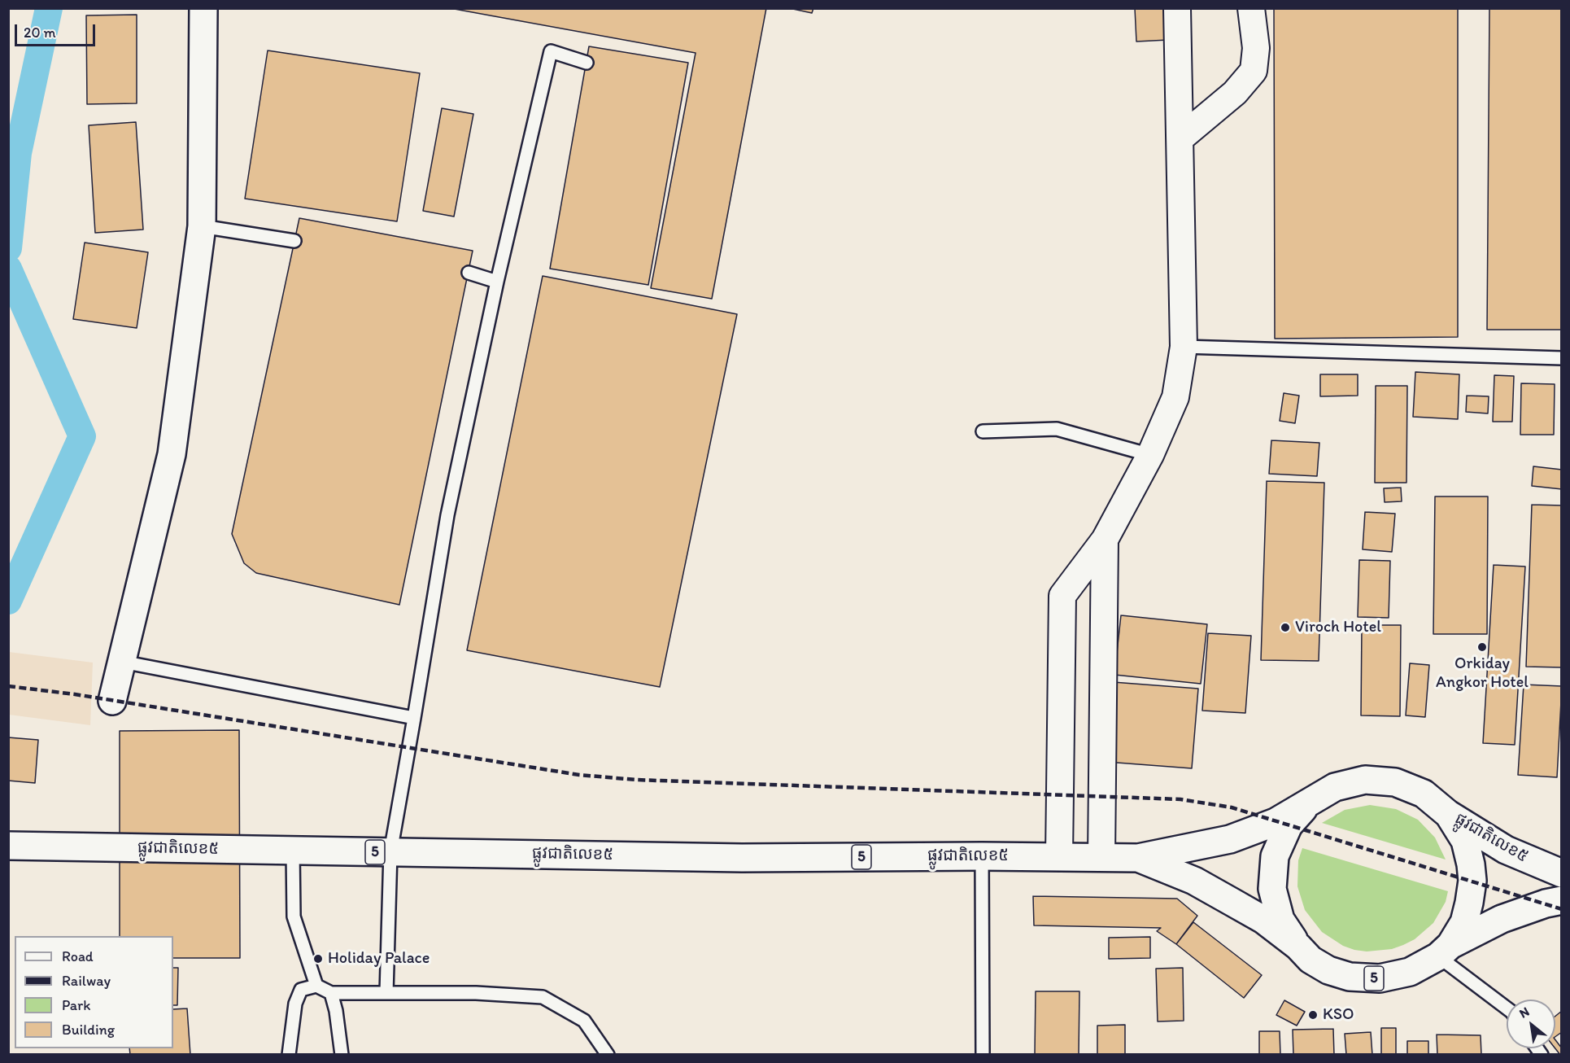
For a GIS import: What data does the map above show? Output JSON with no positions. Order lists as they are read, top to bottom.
{
  "streets": {
    "main road": ["ផ្លូវជាតិលេខ៥", "5"]
  },
  "places": [
    "Viroch Hotel",
    "Orkiday Angkor Hotel",
    "Holiday Palace",
    "KSO"
  ],
  "legend": [
    "Road",
    "Railway",
    "Park",
    "Building"
  ],
  "scale_bar": "20 m",
  "north": "top left"
}
